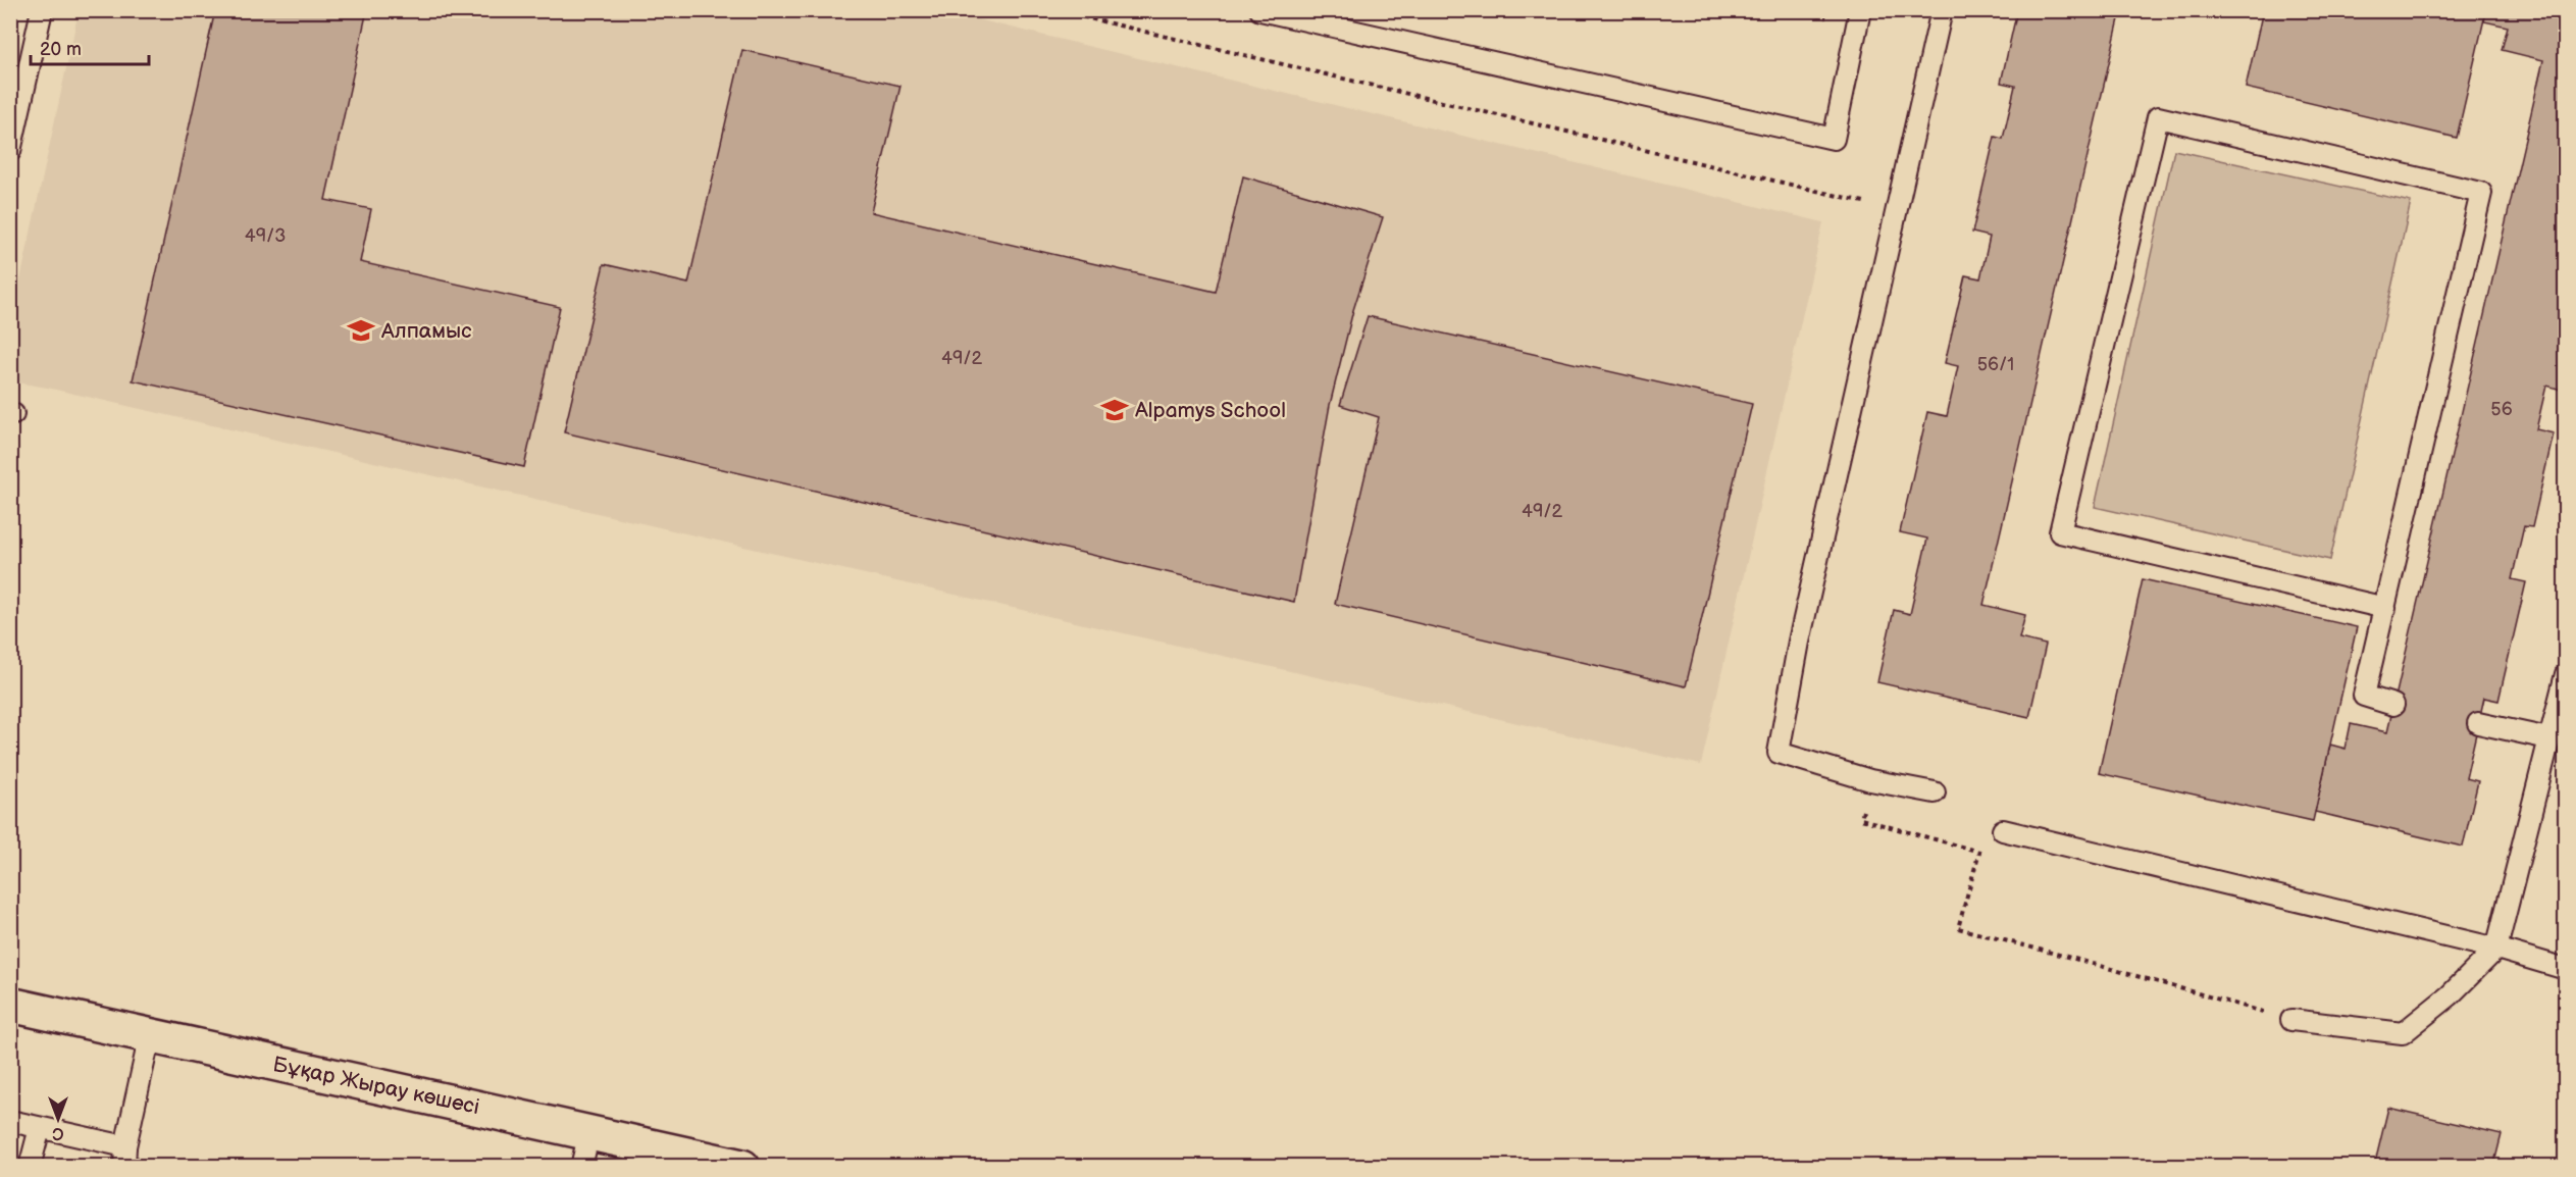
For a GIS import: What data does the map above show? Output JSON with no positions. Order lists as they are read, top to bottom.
{
  "streets": {
    "street": ["Бұқар Жырау көшесі"]
  },
  "places": {
    "school or university": ["Алпамыс", "Alpamys School"]
  },
  "house_numbers": [
    "49/3",
    "49/2",
    "56/1",
    "56",
    "49/2"
  ],
  "scale_bar": "20 m",
  "north": "bottom"
}
